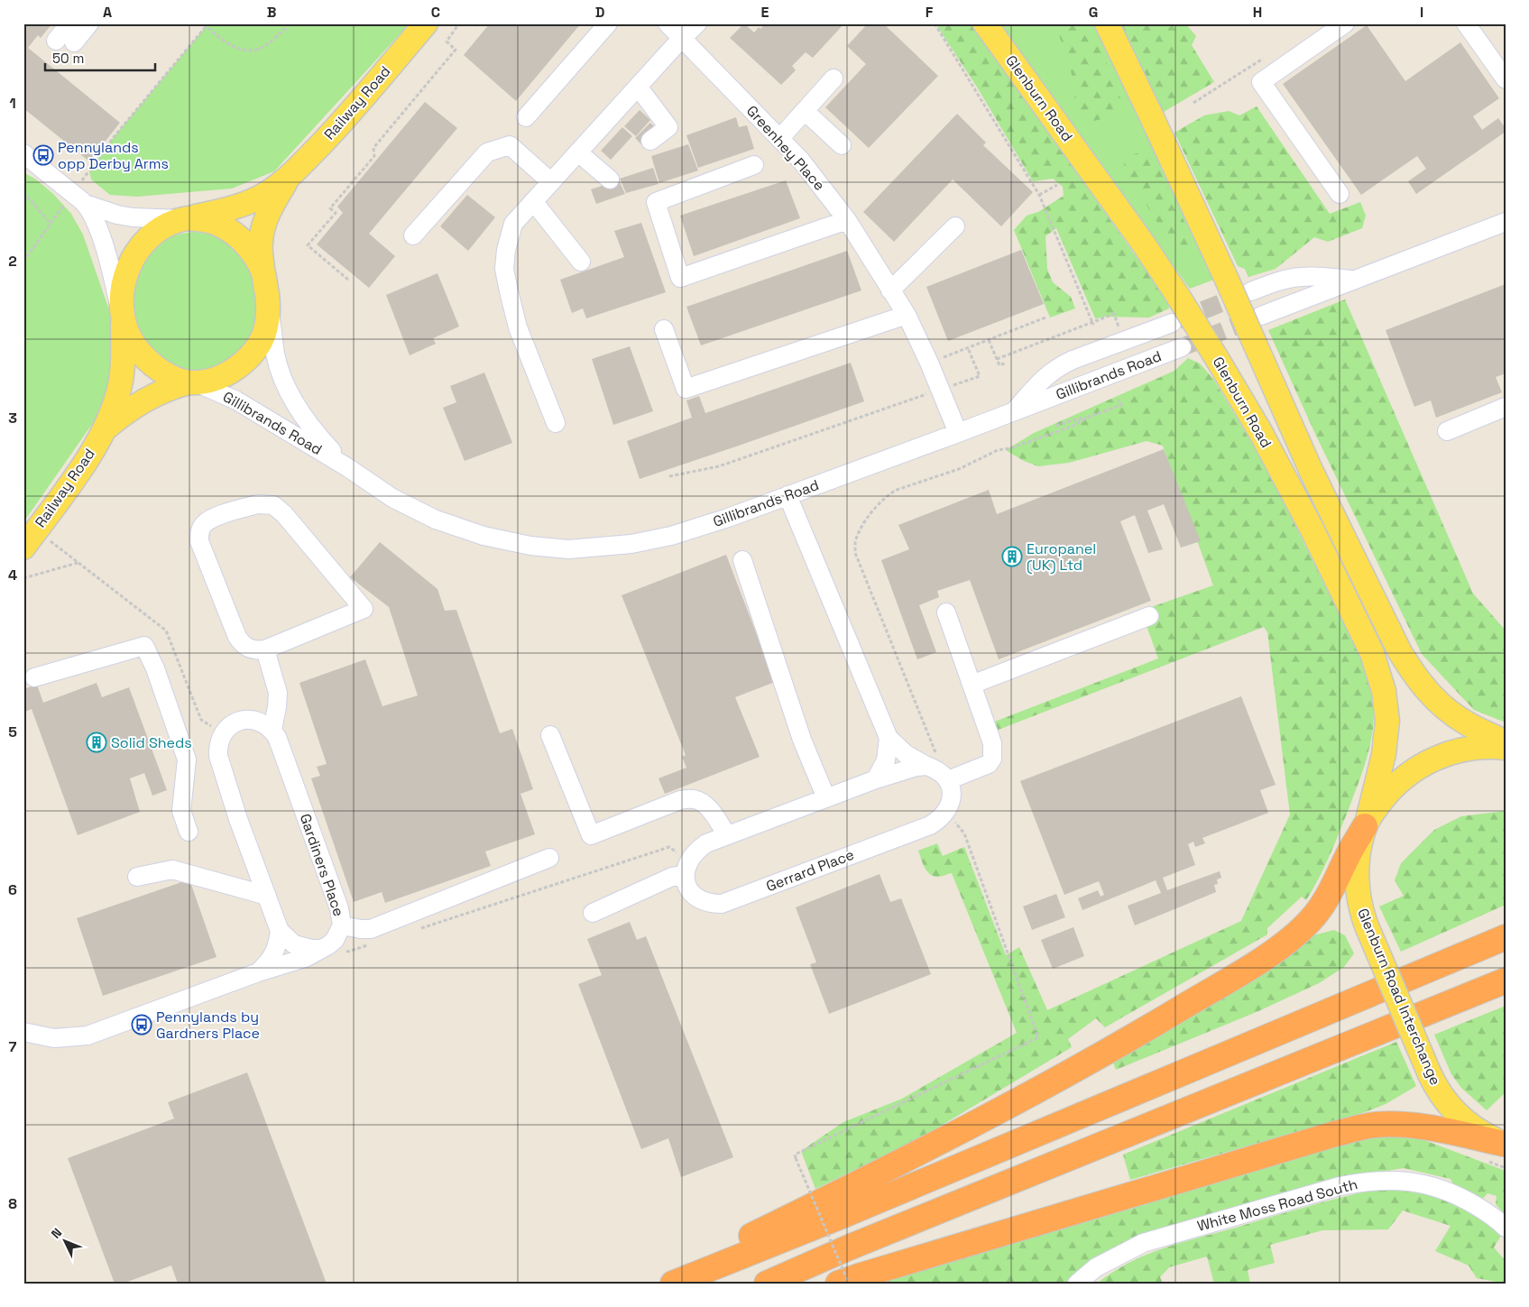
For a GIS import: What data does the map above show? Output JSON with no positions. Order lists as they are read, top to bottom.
{
  "streets": {
    "main road": ["Glenburn Road", "Railway Road", "Glenburn Road Interchange"],
    "street": [
      "Greenhey Place",
      "Gillibrands Road",
      "Gardiners Place",
      "Gerrard Place",
      "White Moss Road South"
    ]
  },
  "crossings": [
    ["Glenburn Road", "Glenburn Road Interchange"],
    ["Railway Road", "Gillibrands Road"],
    ["Greenhey Place", "Gillibrands Road"]
  ],
  "places": {
    "bus stop": ["Pennylands opp Derby Arms", "Pennylands by Gardners Place"],
    "building": ["Europanel (UK) Ltd", "Solid Sheds"]
  },
  "scale_bar": "50 m",
  "north": "top left",
  "grid": {
    "columns": [
      "A",
      "B",
      "C",
      "D",
      "E",
      "F",
      "G",
      "H",
      "I"
    ],
    "rows": [
      "1",
      "2",
      "3",
      "4",
      "5",
      "6",
      "7",
      "8"
    ]
  }
}
